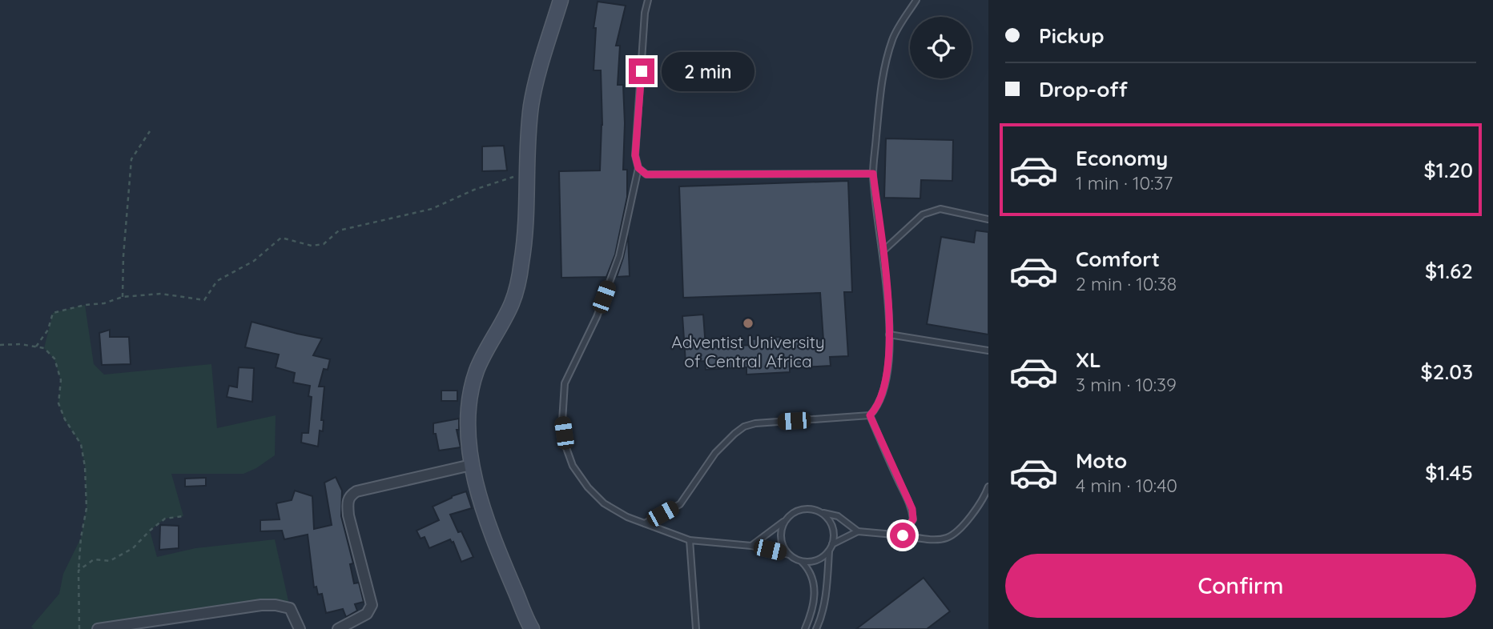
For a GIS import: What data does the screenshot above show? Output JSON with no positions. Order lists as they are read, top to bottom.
{
  "places": ["Adventist University of Central Africa"],
  "page": {
    "banner": ["Pickup", "Drop-off"],
    "bubble": "2 min",
    "list": [
      {
        "name": "Economy",
        "note": "1 min · 10:37",
        "value": "$1.20"
      },
      {
        "name": "Comfort",
        "note": "2 min · 10:38",
        "value": "$1.62"
      },
      {
        "name": "XL",
        "note": "3 min · 10:39",
        "value": "$2.03"
      },
      {
        "name": "Moto",
        "note": "4 min · 10:40",
        "value": "$1.45"
      }
    ],
    "buttons": "Confirm"
  }
}
